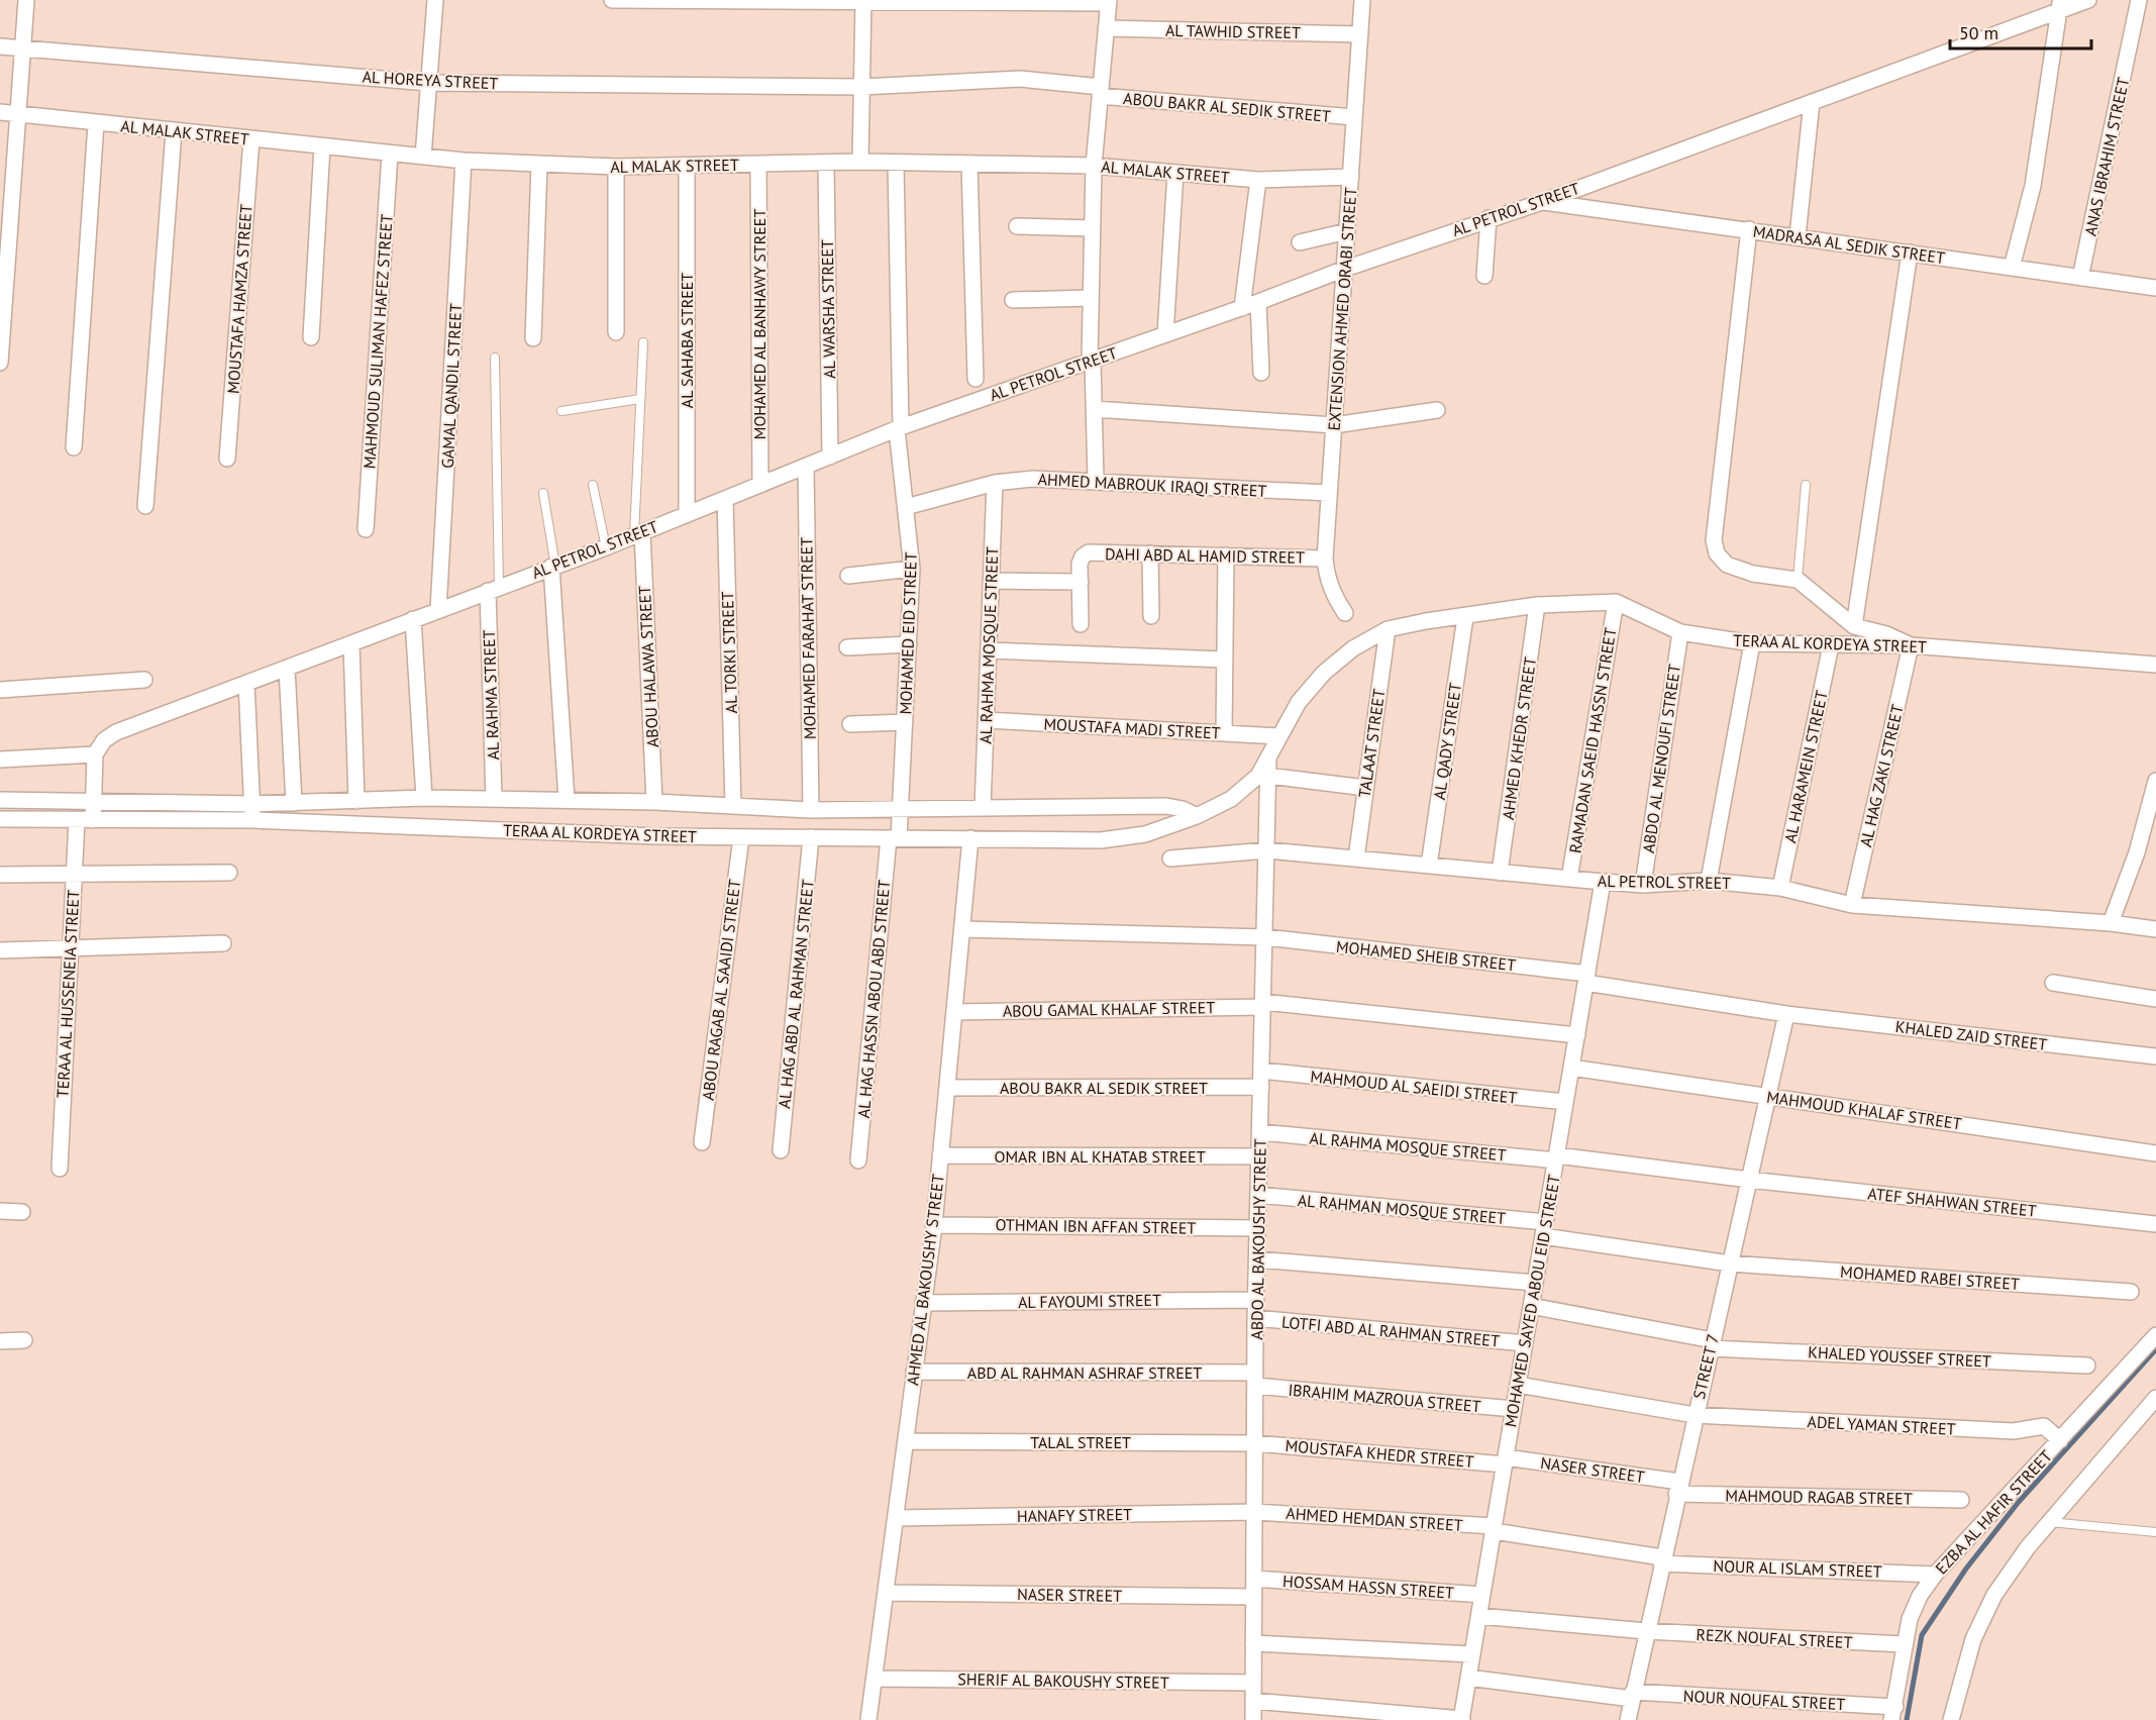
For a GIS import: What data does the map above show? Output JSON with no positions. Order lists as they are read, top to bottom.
{
  "streets": {
    "street": [
      "AL TAWHID STREET",
      "AL HOREYA STREET",
      "ABOU BAKR AL SEDIK STREET",
      "AL MALAK STREET",
      "ANAS IBRAHIM STREET",
      "AL PETROL STREET",
      "MADRASA AL SEDIK STREET",
      "MOUSTAFA HAMZA STREET",
      "AL WARSHA STREET",
      "EXTENSION AHMED ORABI STREET",
      "MOHAMED AL BANHAWY STREET",
      "AL SAHABA STREET",
      "MAHMOUD SULIMAN HAFEZ STREET",
      "GAMAL QANDIL STREET",
      "AHMED MABROUK IRAQI STREET",
      "DAHI ABD AL HAMID STREET",
      "MOHAMED EID STREET",
      "MOHAMED FARAHAT STREET",
      "TERAA AL KORDEYA STREET",
      "AL RAHMA MOSQUE STREET",
      "AL TORKI STREET",
      "ABOU HALAWA STREET",
      "AL RAHMA STREET",
      "MOUSTAFA MADI STREET",
      "AHMED KHEDR STREET",
      "RAMADAN SAEID HASSN STREET",
      "AL QADY STREET",
      "TALAAT STREET",
      "ABDO AL MENOUFI STREET",
      "AL HARAMEIN STREET",
      "AL HAG ZAKI STREET",
      "MOHAMED SHEIB STREET",
      "ABOU RAGAB AL SAAIDI STREET",
      "TERAA AL HUSSENEIA STREET",
      "AL HAG ABD AL RAHMAN STREET",
      "AL HAG HASSN ABOU ABD STREET",
      "ABOU GAMAL KHALAF STREET",
      "KHALED ZAID STREET",
      "MAHMOUD AL SAEIDI STREET",
      "MAHMOUD KHALAF STREET",
      "OMAR IBN AL KHATAB STREET",
      "ATEF SHAHWAN STREET",
      "AL RAHMAN MOSQUE STREET",
      "OTHMAN IBN AFFAN STREET",
      "ABDO AL BAKOUSHY STREET",
      "MOHAMED RABEI STREET",
      "AHMED AL BAKOUSHY STREET",
      "AL FAYOUMI STREET",
      "MOHAMED SAYED ABOU EID STREET",
      "LOTFI ABD AL RAHMAN STREET",
      "KHALED YOUSSEF STREET",
      "STREET 7",
      "ABD AL RAHMAN ASHRAF STREET",
      "IBRAHIM MAZROUA STREET",
      "ADEL YAMAN STREET",
      "TALAL STREET",
      "MOUSTAFA KHEDR STREET",
      "NASER STREET",
      "MAHMOUD RAGAB STREET",
      "EZBA AL HAFIR STREET",
      "HANAFY STREET",
      "AHMED HEMDAN STREET",
      "NOUR AL ISLAM STREET",
      "HOSSAM HASSN STREET",
      "REZK NOUFAL STREET",
      "SHERIF AL BAKOUSHY STREET",
      "NOUR NOUFAL STREET"
    ]
  },
  "crossings": [
    ["AL TAWHID STREET", "EXTENSION AHMED ORABI STREET"],
    ["AL HOREYA STREET", "ABOU BAKR AL SEDIK STREET"],
    ["ABOU BAKR AL SEDIK STREET", "EXTENSION AHMED ORABI STREET"],
    ["ABOU BAKR AL SEDIK STREET", "ABDO AL BAKOUSHY STREET"],
    ["ABOU BAKR AL SEDIK STREET", "AHMED AL BAKOUSHY STREET"],
    ["AL MALAK STREET", "MOUSTAFA HAMZA STREET"],
    ["AL MALAK STREET", "AL WARSHA STREET"],
    ["AL MALAK STREET", "EXTENSION AHMED ORABI STREET"],
    ["AL MALAK STREET", "MOHAMED AL BANHAWY STREET"],
    ["AL MALAK STREET", "AL SAHABA STREET"],
    ["AL MALAK STREET", "MAHMOUD SULIMAN HAFEZ STREET"],
    ["AL MALAK STREET", "GAMAL QANDIL STREET"],
    ["AL MALAK STREET", "MOHAMED EID STREET"],
    ["ANAS IBRAHIM STREET", "MADRASA AL SEDIK STREET"],
    ["AL PETROL STREET", "MADRASA AL SEDIK STREET"],
    ["AL PETROL STREET", "AL WARSHA STREET"],
    ["AL PETROL STREET", "EXTENSION AHMED ORABI STREET"],
    ["AL PETROL STREET", "MOHAMED AL BANHAWY STREET"],
    ["AL PETROL STREET", "AL SAHABA STREET"],
    ["AL PETROL STREET", "GAMAL QANDIL STREET"],
    ["AL PETROL STREET", "MOHAMED EID STREET"],
    ["AL PETROL STREET", "MOHAMED FARAHAT STREET"],
    ["AL PETROL STREET", "AL TORKI STREET"],
    ["AL PETROL STREET", "ABOU HALAWA STREET"],
    ["AL PETROL STREET", "AL RAHMA STREET"],
    ["AL PETROL STREET", "AHMED KHEDR STREET"],
    ["AL PETROL STREET", "RAMADAN SAEID HASSN STREET"],
    ["AL PETROL STREET", "AL QADY STREET"],
    ["AL PETROL STREET", "TALAAT STREET"],
    ["AL PETROL STREET", "ABDO AL MENOUFI STREET"],
    ["AL PETROL STREET", "AL HARAMEIN STREET"],
    ["AL PETROL STREET", "AL HAG ZAKI STREET"],
    ["AL PETROL STREET", "ABDO AL BAKOUSHY STREET"],
    ["AL PETROL STREET", "MOHAMED SAYED ABOU EID STREET"],
    ["EXTENSION AHMED ORABI STREET", "AHMED MABROUK IRAQI STREET"],
    ["EXTENSION AHMED ORABI STREET", "DAHI ABD AL HAMID STREET"],
    ["AHMED MABROUK IRAQI STREET", "MOHAMED EID STREET"],
    ["AHMED MABROUK IRAQI STREET", "AL RAHMA MOSQUE STREET"],
    ["MOHAMED EID STREET", "TERAA AL KORDEYA STREET"],
    ["MOHAMED EID STREET", "AL HAG HASSN ABOU ABD STREET"],
    ["MOHAMED FARAHAT STREET", "TERAA AL KORDEYA STREET"],
    ["TERAA AL KORDEYA STREET", "AL RAHMA MOSQUE STREET"],
    ["TERAA AL KORDEYA STREET", "AL TORKI STREET"],
    ["TERAA AL KORDEYA STREET", "ABOU HALAWA STREET"],
    ["TERAA AL KORDEYA STREET", "AL RAHMA STREET"],
    ["TERAA AL KORDEYA STREET", "MOUSTAFA MADI STREET"],
    ["TERAA AL KORDEYA STREET", "AHMED KHEDR STREET"],
    ["TERAA AL KORDEYA STREET", "RAMADAN SAEID HASSN STREET"],
    ["TERAA AL KORDEYA STREET", "AL QADY STREET"],
    ["TERAA AL KORDEYA STREET", "TALAAT STREET"],
    ["TERAA AL KORDEYA STREET", "ABDO AL MENOUFI STREET"],
    ["TERAA AL KORDEYA STREET", "AL HARAMEIN STREET"],
    ["TERAA AL KORDEYA STREET", "AL HAG ZAKI STREET"],
    ["TERAA AL KORDEYA STREET", "ABOU RAGAB AL SAAIDI STREET"],
    ["TERAA AL KORDEYA STREET", "TERAA AL HUSSENEIA STREET"],
    ["TERAA AL KORDEYA STREET", "AL HAG ABD AL RAHMAN STREET"],
    ["TERAA AL KORDEYA STREET", "AL HAG HASSN ABOU ABD STREET"],
    ["TERAA AL KORDEYA STREET", "ABDO AL BAKOUSHY STREET"],
    ["TERAA AL KORDEYA STREET", "AHMED AL BAKOUSHY STREET"],
    ["AL RAHMA MOSQUE STREET", "MOUSTAFA MADI STREET"],
    ["AL RAHMA MOSQUE STREET", "ATEF SHAHWAN STREET"],
    ["AL RAHMA MOSQUE STREET", "ABDO AL BAKOUSHY STREET"],
    ["AL RAHMA MOSQUE STREET", "MOHAMED SAYED ABOU EID STREET"],
    ["AL RAHMA MOSQUE STREET", "STREET 7"],
    ["MOHAMED SHEIB STREET", "KHALED ZAID STREET"],
    ["MOHAMED SHEIB STREET", "ABDO AL BAKOUSHY STREET"],
    ["MOHAMED SHEIB STREET", "AHMED AL BAKOUSHY STREET"],
    ["MOHAMED SHEIB STREET", "MOHAMED SAYED ABOU EID STREET"],
    ["MOHAMED SHEIB STREET", "STREET 7"],
    ["ABOU GAMAL KHALAF STREET", "ABDO AL BAKOUSHY STREET"],
    ["ABOU GAMAL KHALAF STREET", "AHMED AL BAKOUSHY STREET"],
    ["ABOU GAMAL KHALAF STREET", "MOHAMED SAYED ABOU EID STREET"],
    ["KHALED ZAID STREET", "STREET 7"],
    ["MAHMOUD AL SAEIDI STREET", "ABDO AL BAKOUSHY STREET"],
    ["MAHMOUD AL SAEIDI STREET", "MOHAMED SAYED ABOU EID STREET"],
    ["MAHMOUD KHALAF STREET", "MOHAMED SAYED ABOU EID STREET"],
    ["MAHMOUD KHALAF STREET", "STREET 7"],
    ["OMAR IBN AL KHATAB STREET", "ABDO AL BAKOUSHY STREET"],
    ["OMAR IBN AL KHATAB STREET", "AHMED AL BAKOUSHY STREET"],
    ["ATEF SHAHWAN STREET", "STREET 7"],
    ["AL RAHMAN MOSQUE STREET", "ABDO AL BAKOUSHY STREET"],
    ["AL RAHMAN MOSQUE STREET", "MOHAMED RABEI STREET"],
    ["AL RAHMAN MOSQUE STREET", "MOHAMED SAYED ABOU EID STREET"],
    ["AL RAHMAN MOSQUE STREET", "STREET 7"],
    ["OTHMAN IBN AFFAN STREET", "ABDO AL BAKOUSHY STREET"],
    ["OTHMAN IBN AFFAN STREET", "AHMED AL BAKOUSHY STREET"],
    ["ABDO AL BAKOUSHY STREET", "AL FAYOUMI STREET"],
    ["ABDO AL BAKOUSHY STREET", "LOTFI ABD AL RAHMAN STREET"],
    ["ABDO AL BAKOUSHY STREET", "ABD AL RAHMAN ASHRAF STREET"],
    ["ABDO AL BAKOUSHY STREET", "IBRAHIM MAZROUA STREET"],
    ["ABDO AL BAKOUSHY STREET", "TALAL STREET"],
    ["ABDO AL BAKOUSHY STREET", "MOUSTAFA KHEDR STREET"],
    ["ABDO AL BAKOUSHY STREET", "NASER STREET"],
    ["ABDO AL BAKOUSHY STREET", "HANAFY STREET"],
    ["ABDO AL BAKOUSHY STREET", "AHMED HEMDAN STREET"],
    ["ABDO AL BAKOUSHY STREET", "HOSSAM HASSN STREET"],
    ["ABDO AL BAKOUSHY STREET", "SHERIF AL BAKOUSHY STREET"],
    ["MOHAMED RABEI STREET", "STREET 7"],
    ["AHMED AL BAKOUSHY STREET", "AL FAYOUMI STREET"],
    ["AHMED AL BAKOUSHY STREET", "ABD AL RAHMAN ASHRAF STREET"],
    ["AHMED AL BAKOUSHY STREET", "TALAL STREET"],
    ["AHMED AL BAKOUSHY STREET", "NASER STREET"],
    ["AHMED AL BAKOUSHY STREET", "HANAFY STREET"],
    ["AHMED AL BAKOUSHY STREET", "SHERIF AL BAKOUSHY STREET"],
    ["MOHAMED SAYED ABOU EID STREET", "LOTFI ABD AL RAHMAN STREET"],
    ["MOHAMED SAYED ABOU EID STREET", "KHALED YOUSSEF STREET"],
    ["MOHAMED SAYED ABOU EID STREET", "IBRAHIM MAZROUA STREET"],
    ["MOHAMED SAYED ABOU EID STREET", "MOUSTAFA KHEDR STREET"],
    ["MOHAMED SAYED ABOU EID STREET", "NASER STREET"],
    ["MOHAMED SAYED ABOU EID STREET", "AHMED HEMDAN STREET"],
    ["MOHAMED SAYED ABOU EID STREET", "NOUR AL ISLAM STREET"],
    ["MOHAMED SAYED ABOU EID STREET", "HOSSAM HASSN STREET"],
    ["MOHAMED SAYED ABOU EID STREET", "REZK NOUFAL STREET"],
    ["MOHAMED SAYED ABOU EID STREET", "NOUR NOUFAL STREET"],
    ["KHALED YOUSSEF STREET", "STREET 7"],
    ["STREET 7", "ADEL YAMAN STREET"],
    ["STREET 7", "NASER STREET"],
    ["STREET 7", "MAHMOUD RAGAB STREET"],
    ["STREET 7", "NOUR AL ISLAM STREET"],
    ["STREET 7", "REZK NOUFAL STREET"],
    ["STREET 7", "NOUR NOUFAL STREET"],
    ["ABD AL RAHMAN ASHRAF STREET", "IBRAHIM MAZROUA STREET"],
    ["ADEL YAMAN STREET", "EZBA AL HAFIR STREET"],
    ["TALAL STREET", "MOUSTAFA KHEDR STREET"],
    ["MOUSTAFA KHEDR STREET", "NASER STREET"],
    ["NASER STREET", "MAHMOUD RAGAB STREET"],
    ["EZBA AL HAFIR STREET", "NOUR AL ISLAM STREET"],
    ["EZBA AL HAFIR STREET", "REZK NOUFAL STREET"],
    ["EZBA AL HAFIR STREET", "NOUR NOUFAL STREET"],
    ["HANAFY STREET", "AHMED HEMDAN STREET"],
    ["AHMED HEMDAN STREET", "NOUR AL ISLAM STREET"]
  ],
  "scale_bar": "50 m"
}
